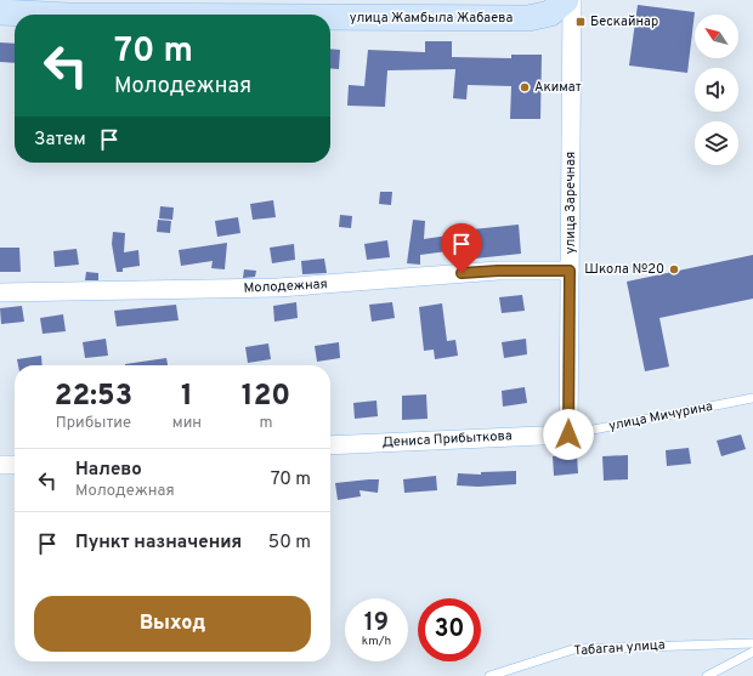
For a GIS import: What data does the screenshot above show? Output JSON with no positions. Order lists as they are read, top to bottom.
{
  "streets": {
    "street": [
      "улица Жамбыла Жабаева",
      "улица Заречная",
      "Молодежная",
      "Дениса Прибыткова"
    ],
    "lane": ["улица Мичурина", "Табаган улица"]
  },
  "crossings": [
    ["улица Заречная", "Молодежная"],
    ["улица Заречная", "улица Мичурина"],
    ["улица Заречная", "Дениса Прибыткова"],
    ["улица Мичурина", "Дениса Прибыткова"]
  ],
  "places": {
    "transit": ["Бескайнар"],
    "other": ["Акимат", "Школа №20"]
  },
  "north": "top left",
  "page": {
    "turn": ["70 m", "Молодежная"],
    "then": "Затем",
    "eta": [
      "22:53",
      "Прибытие",
      "1",
      "мин",
      "120",
      "m"
    ],
    "list": [
      {
        "name": "Налево",
        "note": "Молодежная",
        "value": "70 m"
      },
      {
        "name": "Пункт назначения",
        "value": "50 m"
      }
    ],
    "buttons": "Выход",
    "speed": "19 km/h",
    "limit": "30"
  }
}
